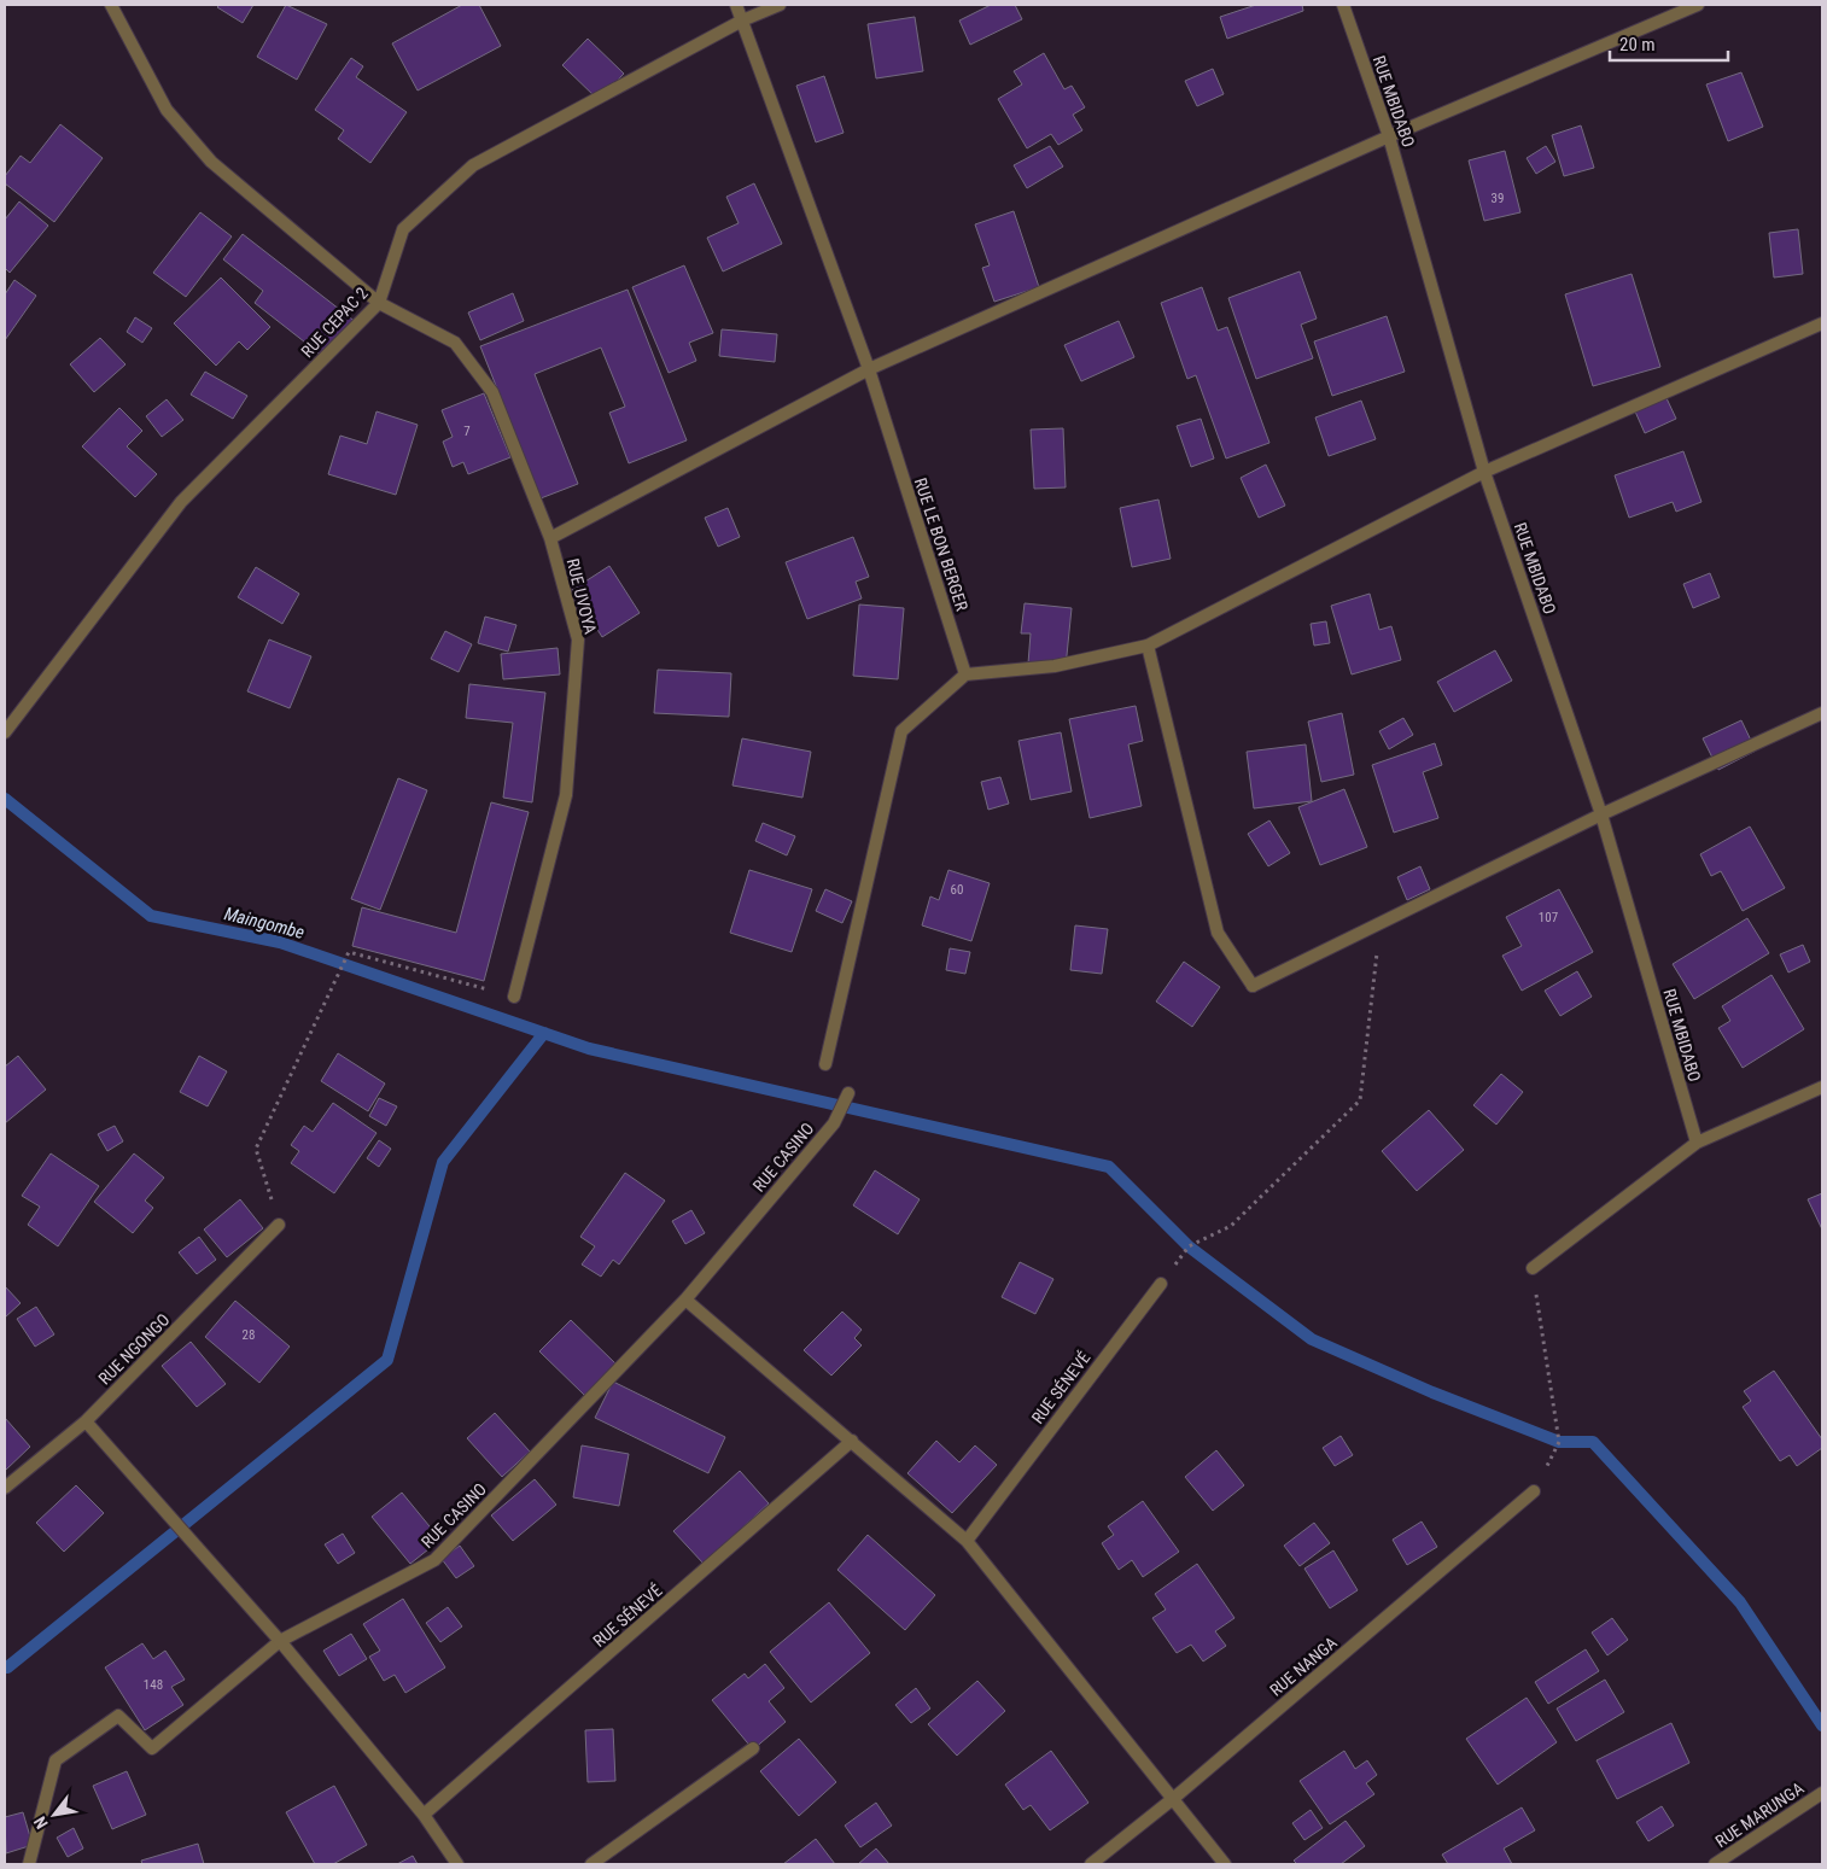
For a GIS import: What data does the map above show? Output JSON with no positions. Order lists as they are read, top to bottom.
{
  "streets": {
    "street": [
      "RUE MBIDABO",
      "RUE CEPAC 2",
      "RUE LE BON BERGER",
      "RUE UVOYA",
      "RUE CASINO",
      "RUE NGONGO",
      "RUE SÉNEVÉ",
      "RUE NANGA",
      "RUE MARUNGA"
    ]
  },
  "crossings": [
    ["RUE CEPAC 2", "RUE LE BON BERGER"],
    ["RUE CEPAC 2", "RUE UVOYA"]
  ],
  "water": ["Maingombe"],
  "house_numbers": [
    "39",
    "7",
    "60",
    "107",
    "28",
    "148"
  ],
  "scale_bar": "20 m",
  "north": "bottom left"
}
